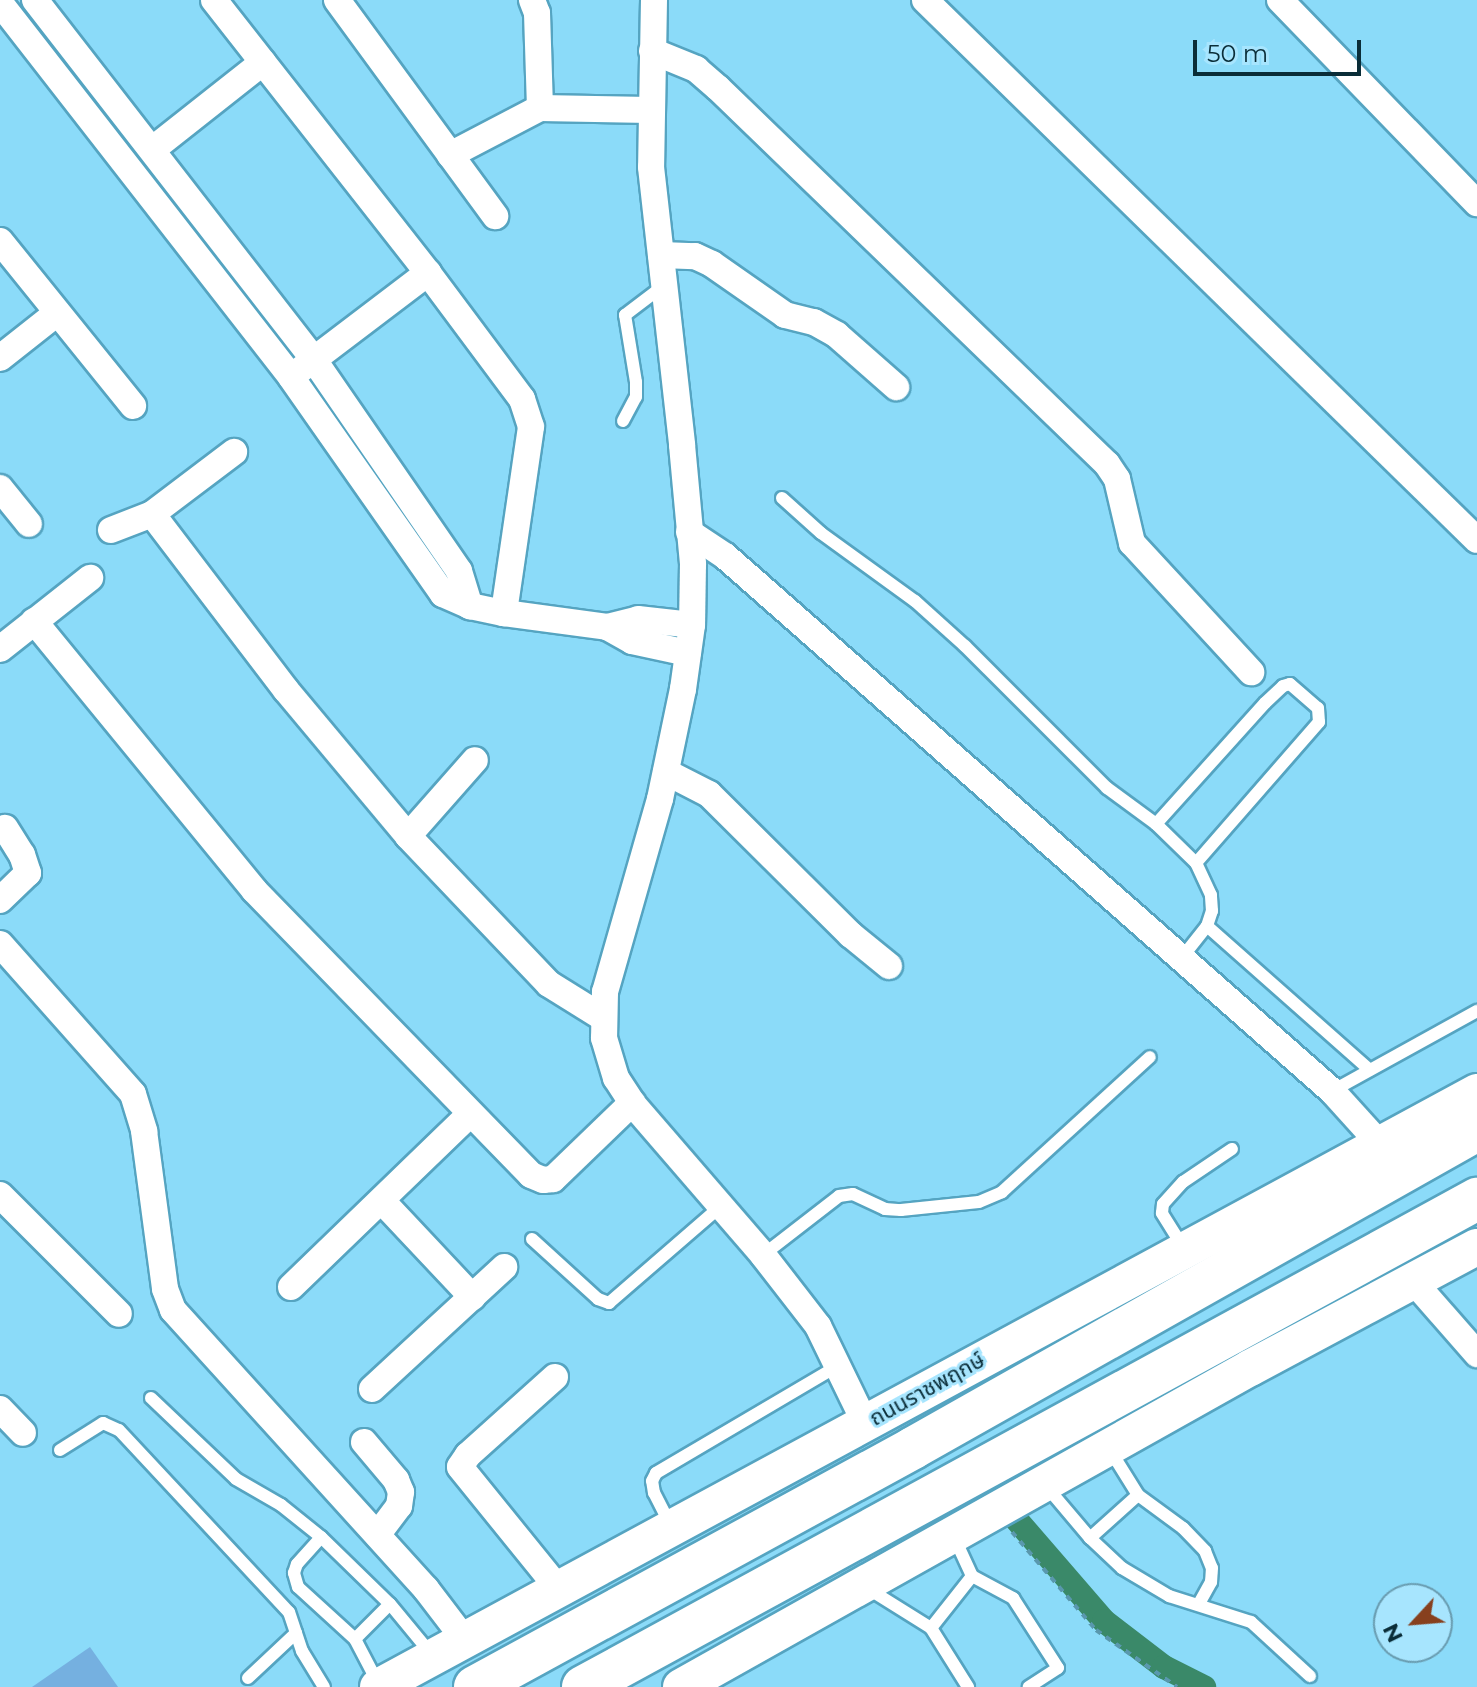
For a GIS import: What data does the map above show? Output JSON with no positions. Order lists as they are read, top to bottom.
{
  "streets": {
    "main road": ["ถนนราชพฤกษ์"]
  },
  "scale_bar": "50 m",
  "north": "bottom left"
}
